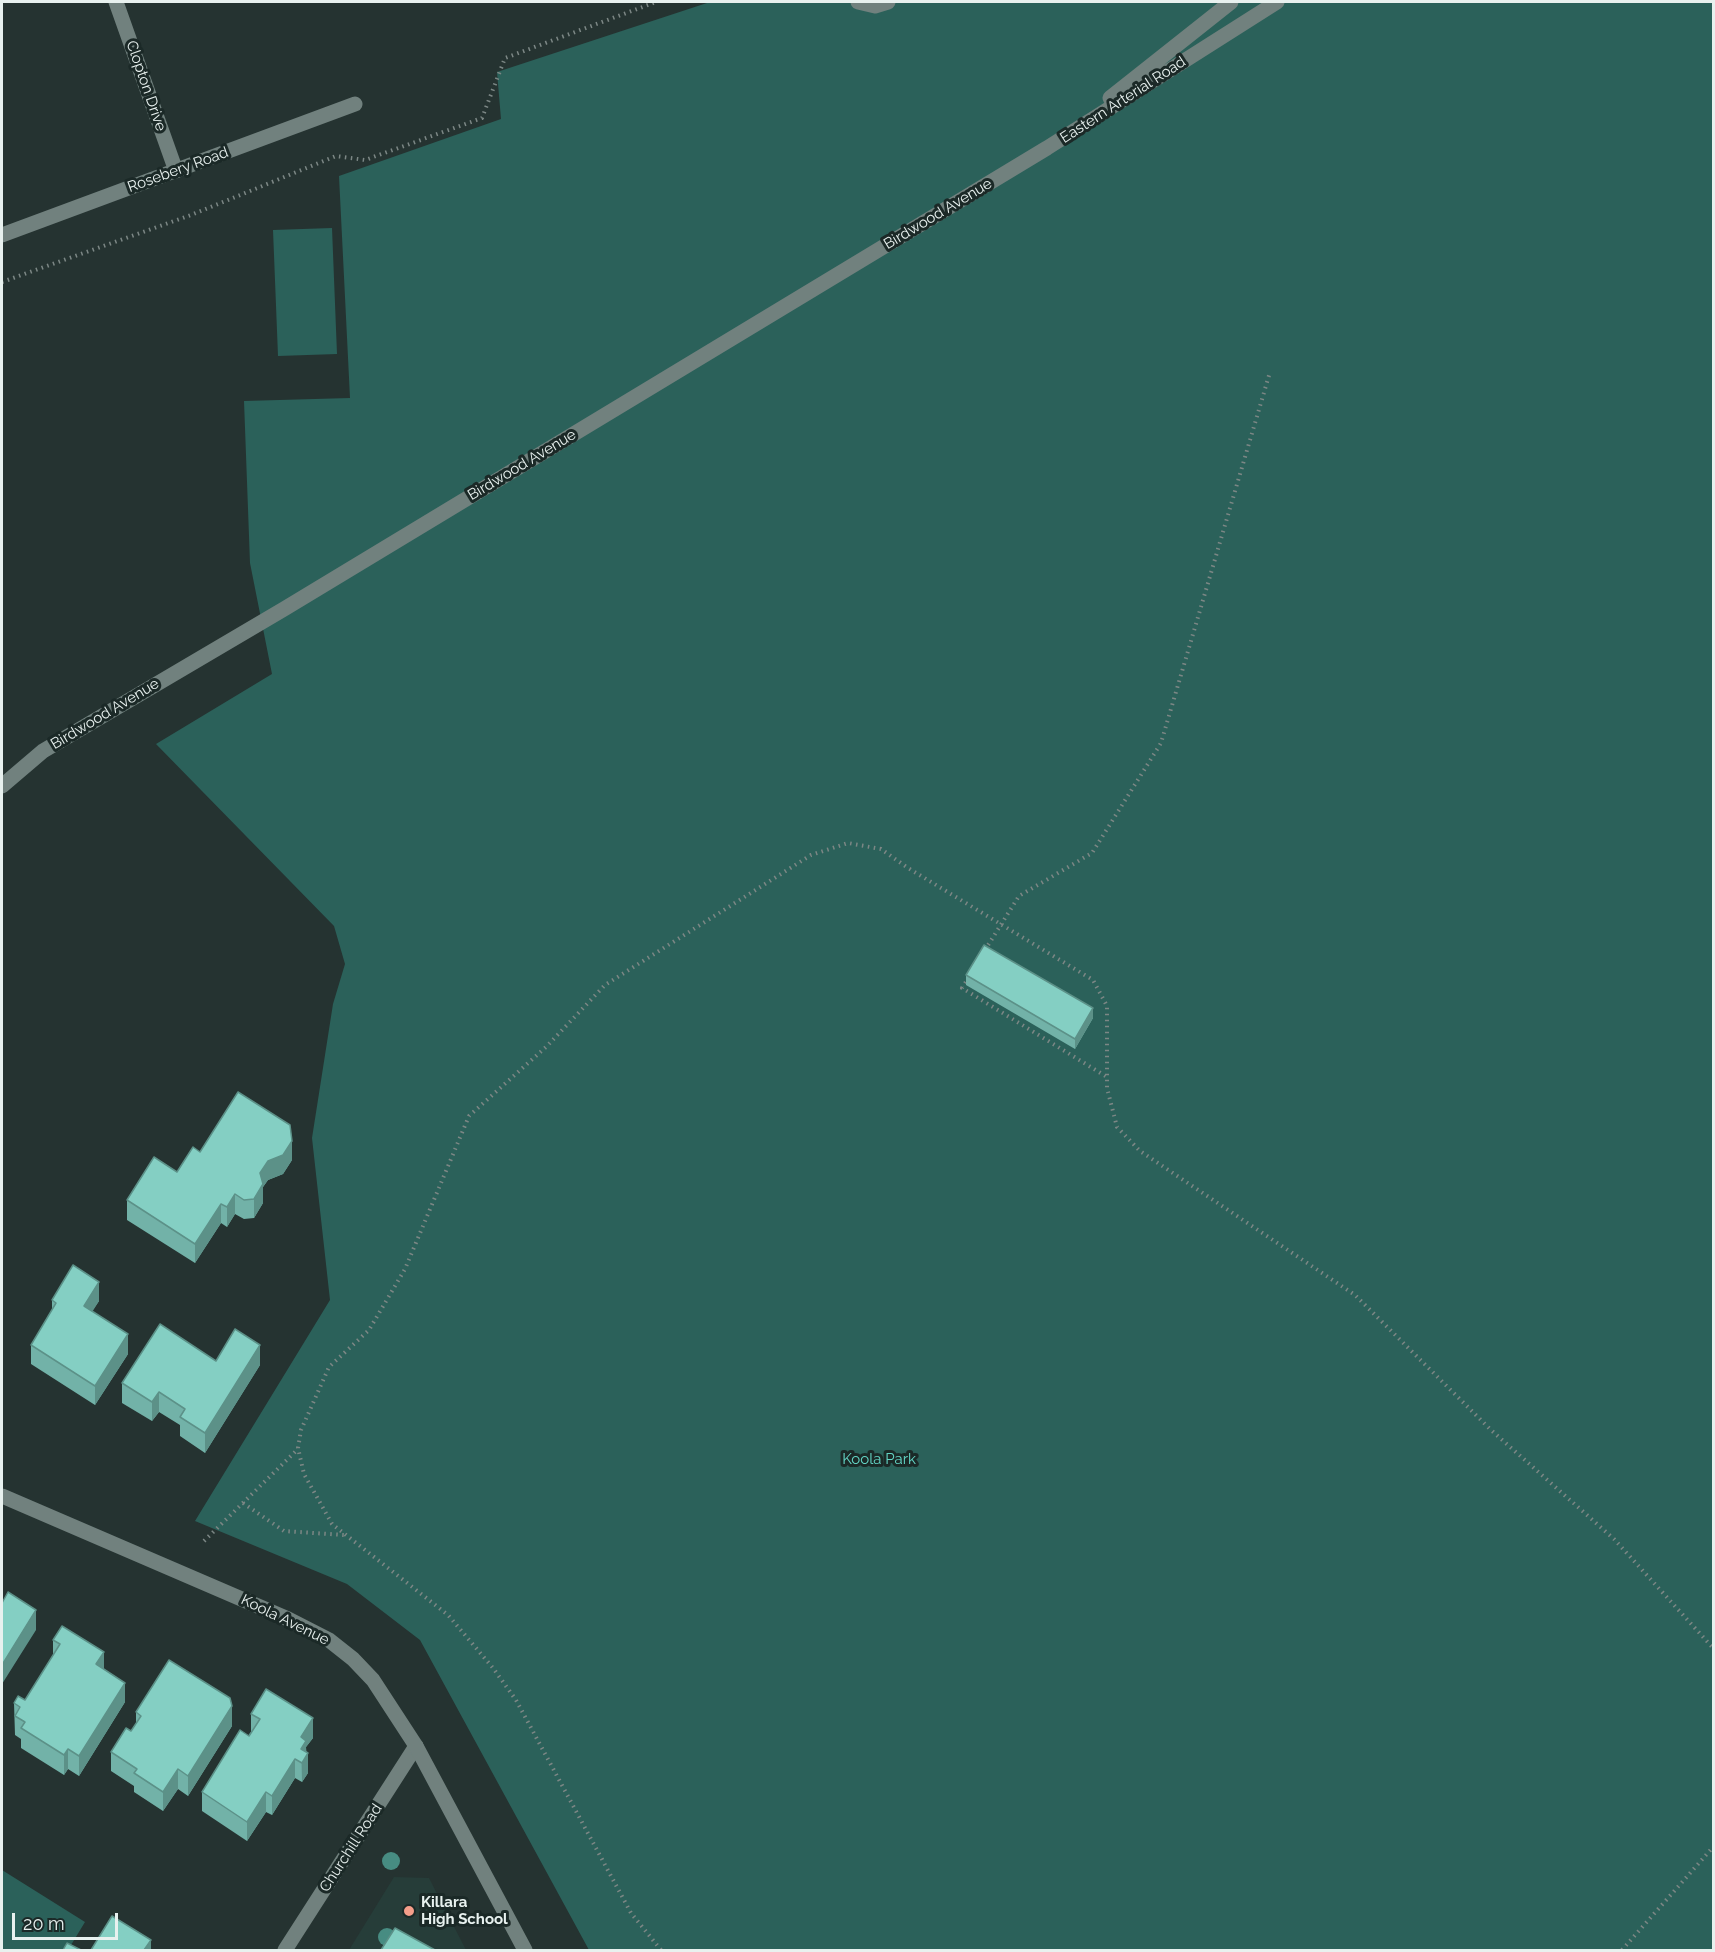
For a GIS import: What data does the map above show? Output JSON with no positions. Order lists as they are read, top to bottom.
{
  "streets": {
    "main road": [
      "Clopton Drive",
      "Eastern Arterial Road",
      "Rosebery Road",
      "Birdwood Avenue",
      "Koola Avenue",
      "Churchill Road"
    ]
  },
  "crossings": [
    ["Clopton Drive", "Rosebery Road"],
    ["Eastern Arterial Road", "Birdwood Avenue"],
    ["Koola Avenue", "Churchill Road"]
  ],
  "parks": ["Koola Park"],
  "places": ["Killara High School"],
  "scale_bar": "20 m"
}
